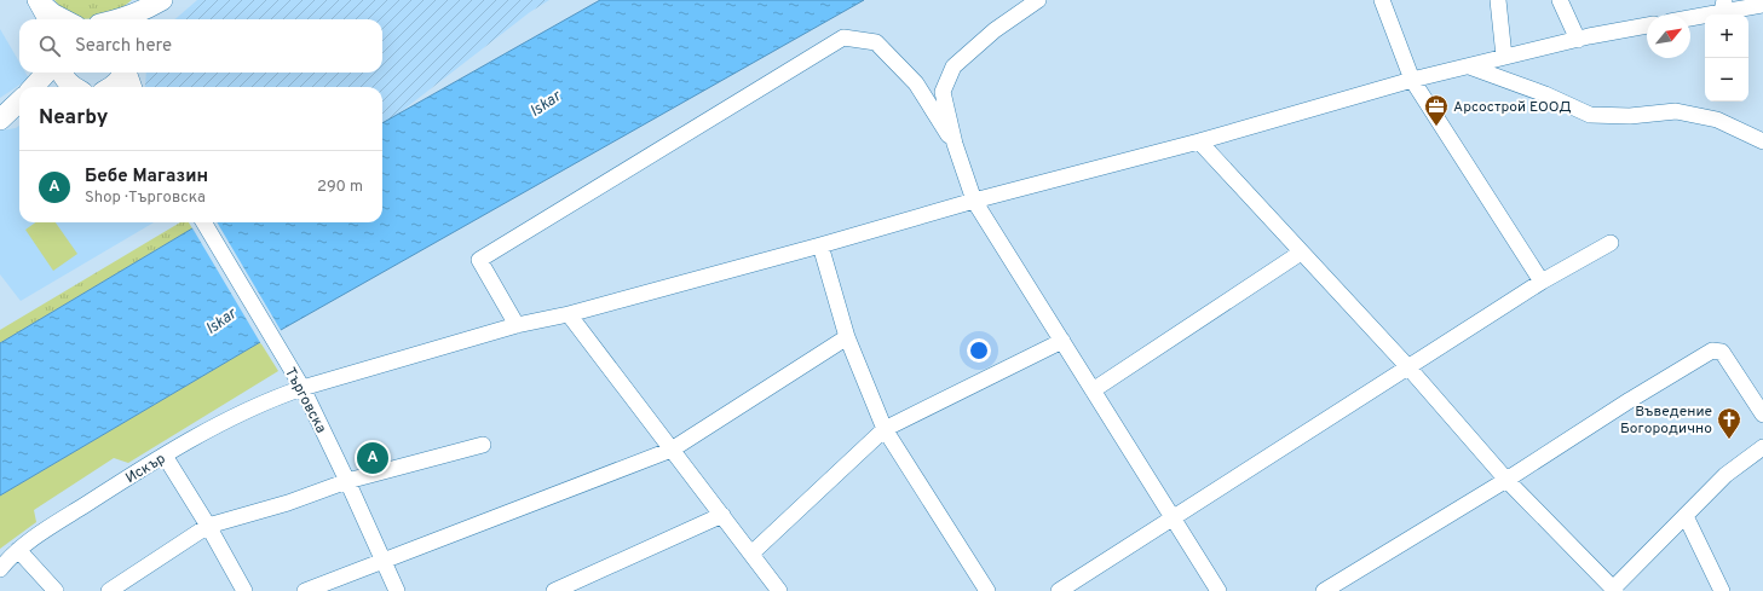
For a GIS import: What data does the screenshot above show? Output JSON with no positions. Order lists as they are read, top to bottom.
{
  "streets": {
    "street": ["Търговска", "Искър"]
  },
  "crossings": [
    ["Търговска", "Искър"]
  ],
  "water": ["Iskar"],
  "places": {
    "office": ["Арсострой ЕООД"],
    "church": ["Въведение Богородично"]
  },
  "north": "top right",
  "page": {
    "map_buttons": ["+", "−"],
    "search": "Search here",
    "heading": "Nearby",
    "list": [
      {
        "mark": "A",
        "name": "Бебе Магазин",
        "note": "Shop · Търговска",
        "value": "290 m"
      }
    ],
    "pins": "A"
  }
}
